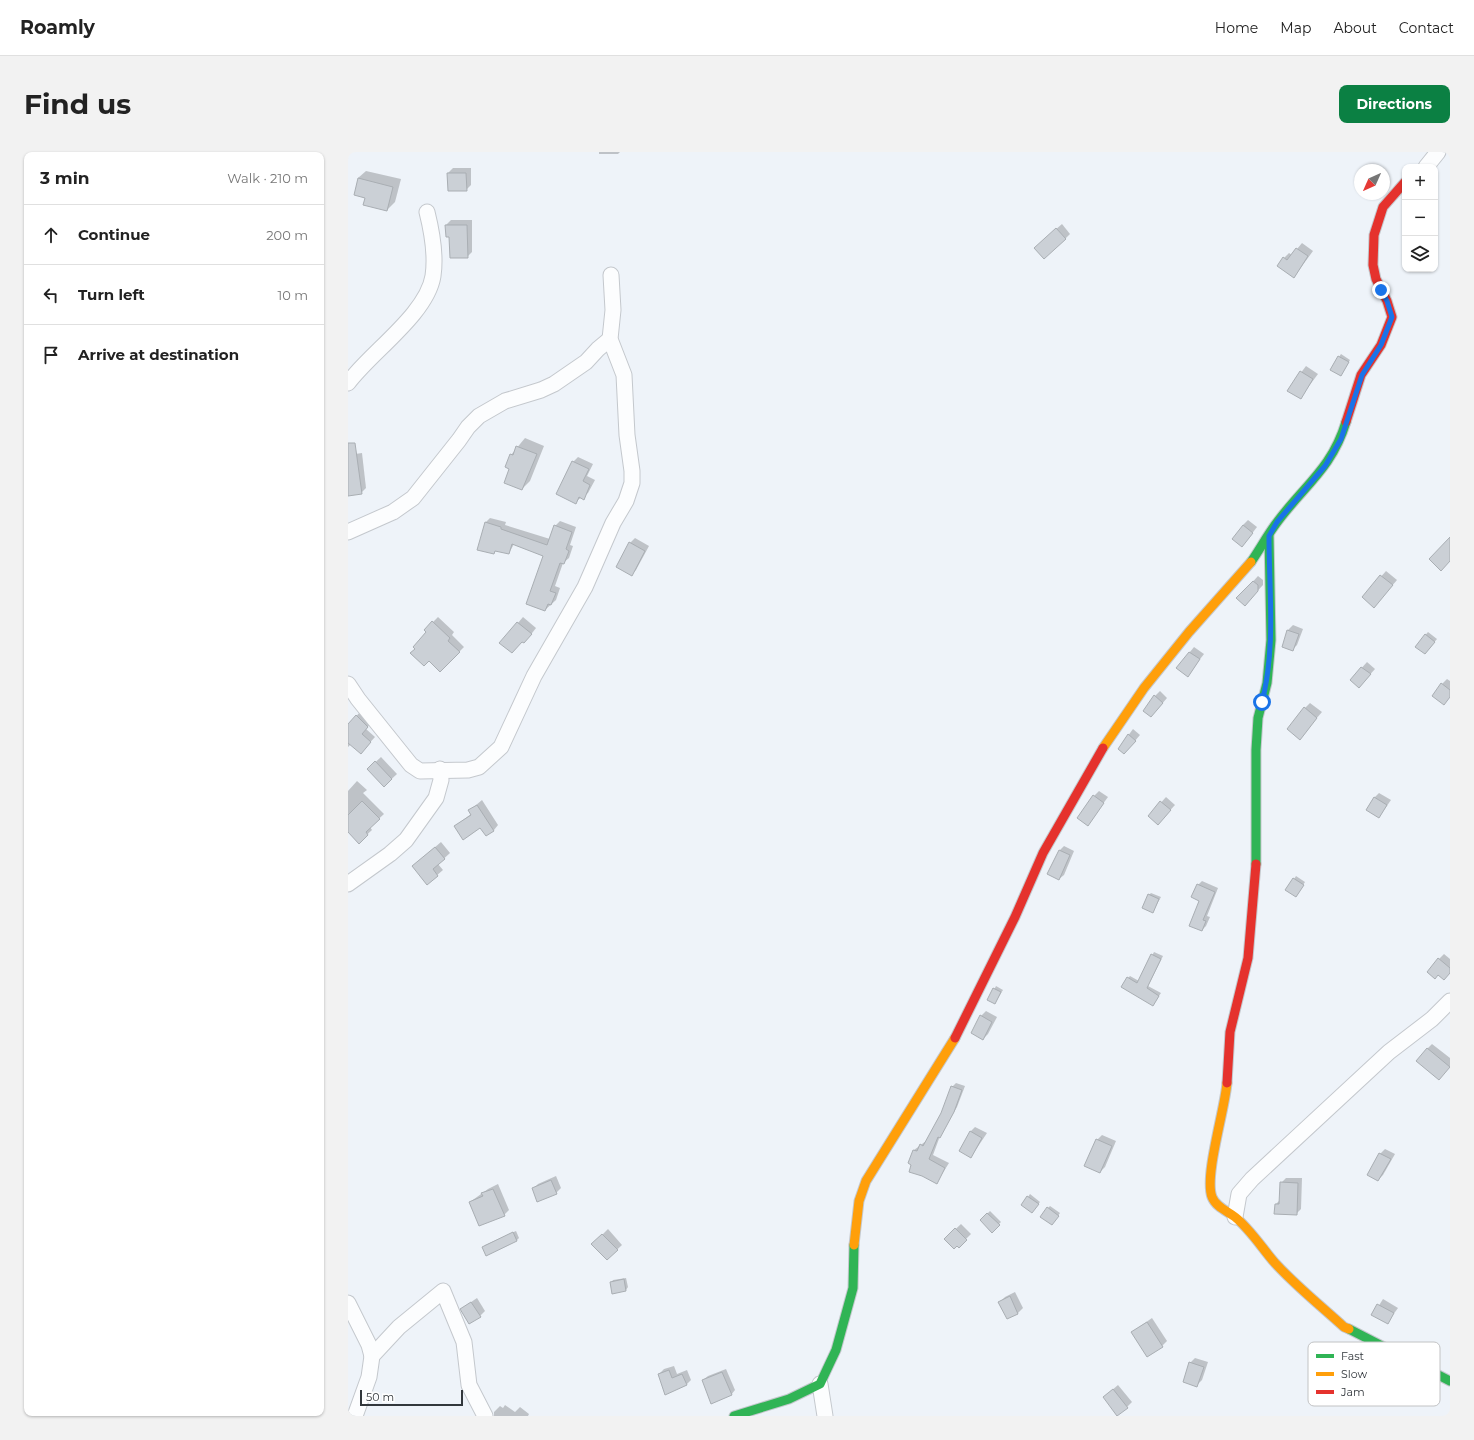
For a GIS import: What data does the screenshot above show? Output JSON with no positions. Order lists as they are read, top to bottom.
{
  "legend": ["Fast", "Slow", "Jam"],
  "scale_bar": "50 m",
  "north": "bottom left",
  "page": {
    "header": "Roamly",
    "nav": [
      "Home",
      "Map",
      "About",
      "Contact"
    ],
    "buttons": "Directions",
    "title": "Find us",
    "heading": ["3 min", "Walk · 210 m"],
    "map_buttons": ["+", "−"],
    "list": [
      ["Continue", "200 m"],
      ["Turn left", "10 m"],
      "Arrive at destination"
    ],
    "scale": "50 m"
  }
}
